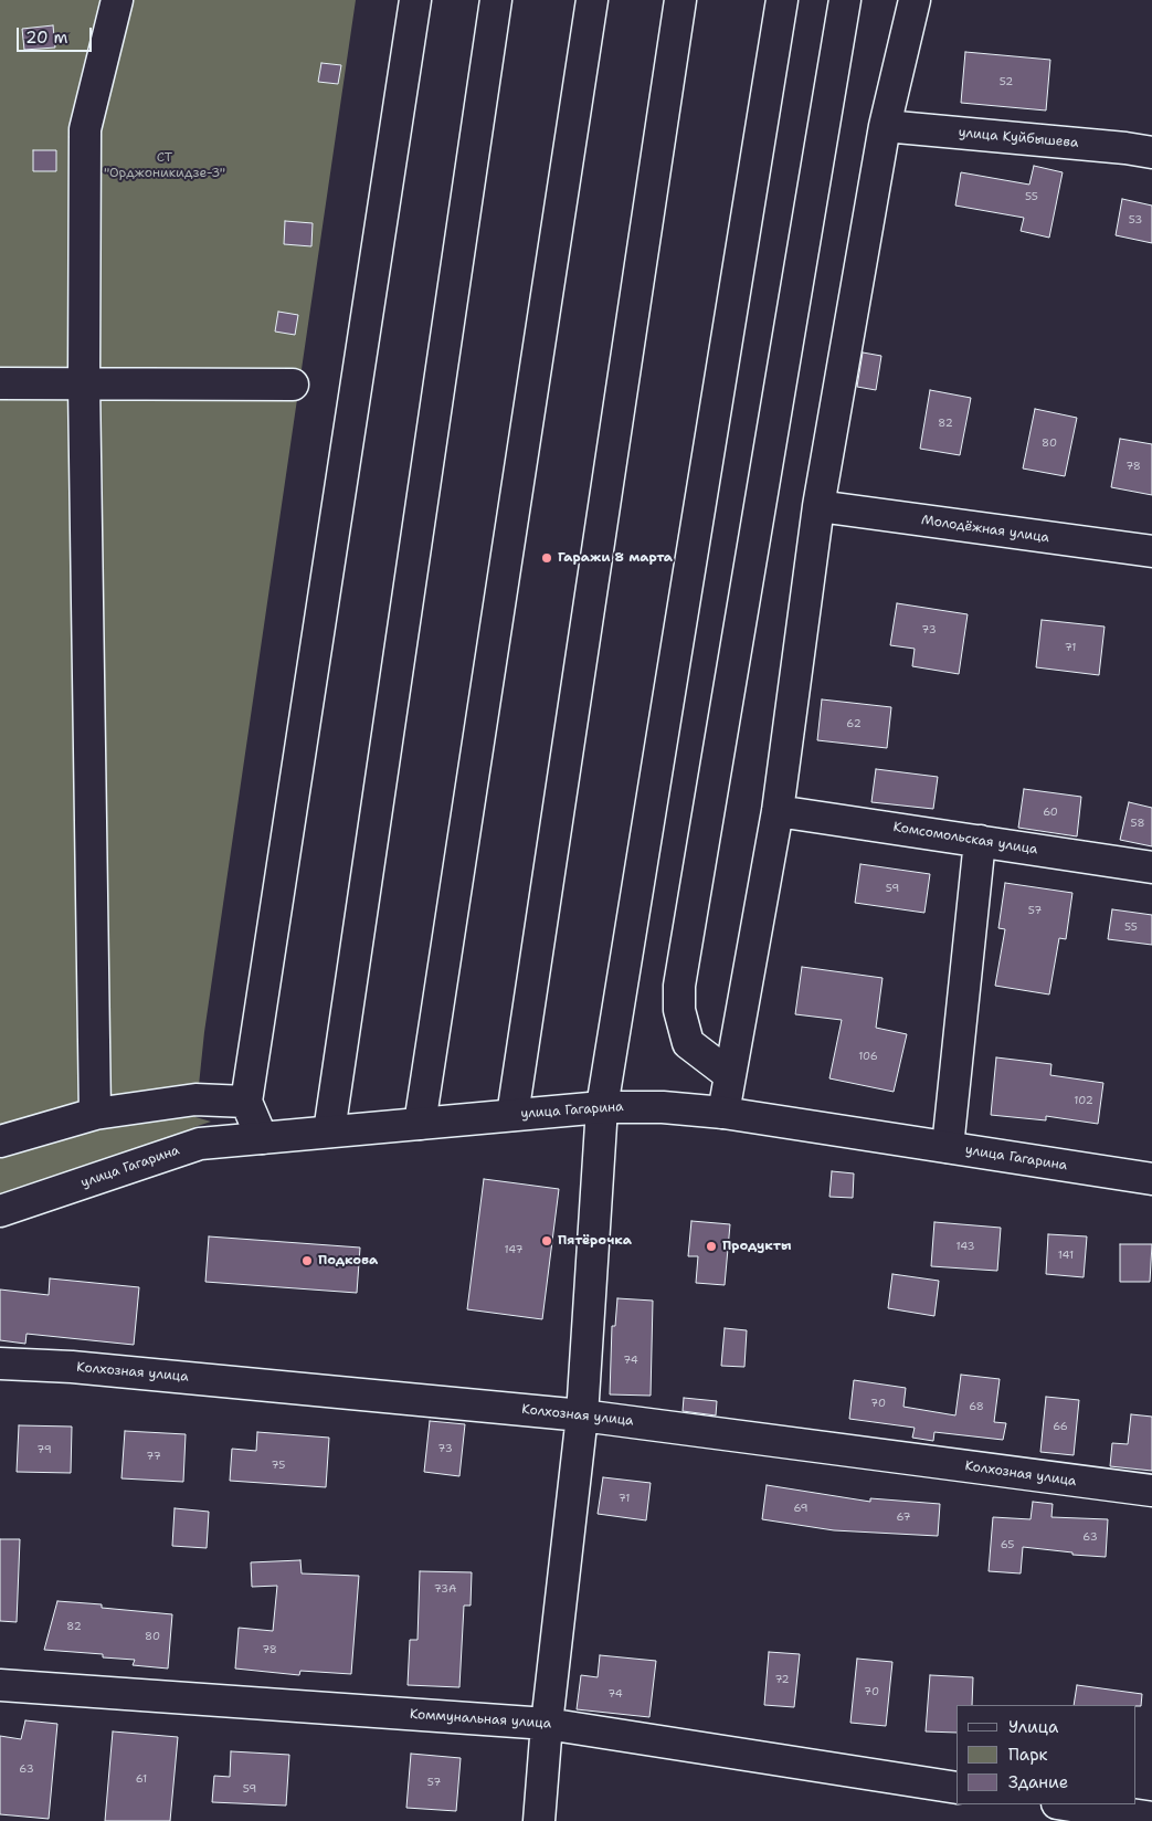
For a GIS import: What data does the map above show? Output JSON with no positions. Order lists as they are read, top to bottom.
{
  "streets": {
    "street": [
      "улица Куйбышева",
      "Молодёжная улица",
      "Комсомольская улица",
      "улица Гагарина",
      "Колхозная улица",
      "Коммунальная улица"
    ]
  },
  "parks": ["СТ \"Орджоникидзе-3\""],
  "places": [
    "Гаражи 8 марта",
    "Пятёрочка",
    "Продукты",
    "Подкова"
  ],
  "house_numbers": [
    "52",
    "55",
    "53",
    "82",
    "80",
    "78",
    "73",
    "71",
    "62",
    "60",
    "58",
    "59",
    "57",
    "55",
    "106",
    "102",
    "143",
    "147",
    "141",
    "74",
    "70",
    "68",
    "66",
    "73",
    "79",
    "77",
    "75",
    "71",
    "69",
    "67",
    "63",
    "65",
    "73А",
    "82",
    "80",
    "78",
    "72",
    "70",
    "74",
    "63",
    "61",
    "57",
    "59"
  ],
  "legend": ["Улица", "Парк", "Здание"],
  "scale_bar": "20 m"
}
